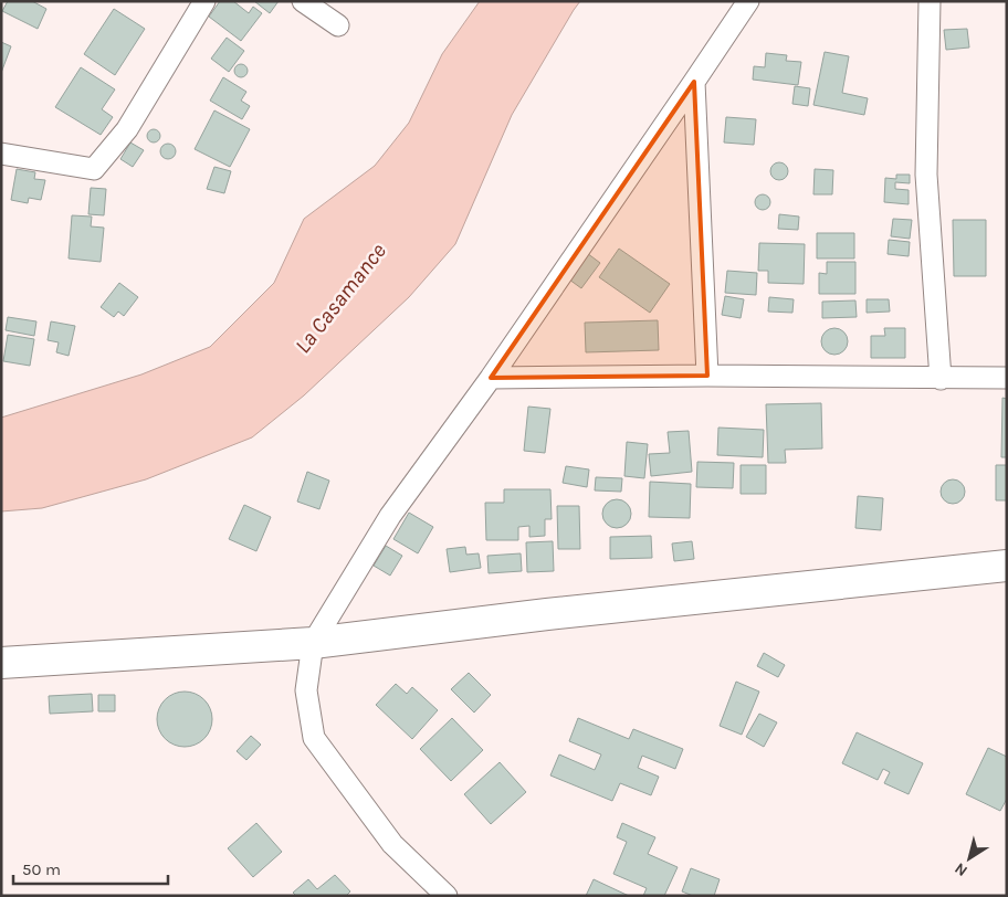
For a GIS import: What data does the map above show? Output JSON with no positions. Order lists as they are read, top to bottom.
{
  "water": ["La Casamance"],
  "scale_bar": "50 m",
  "north": "bottom left"
}
